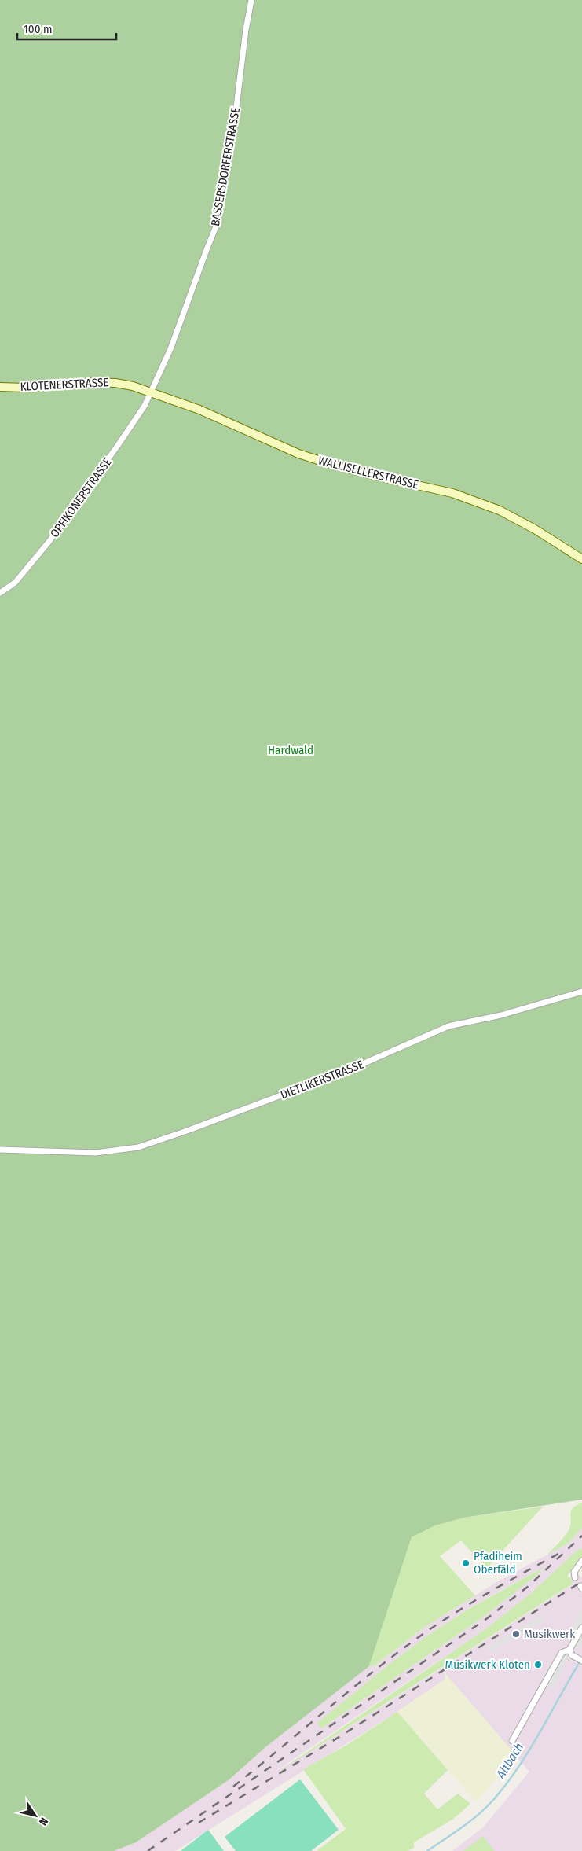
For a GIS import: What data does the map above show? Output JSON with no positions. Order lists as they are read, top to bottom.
{
  "streets": {
    "street": [
      "BASSERSDORFERSTRASSE",
      "KLOTENERSTRASSE",
      "WALLISELLERSTRASSE",
      "OPFIKONERSTRASSE",
      "DIETLIKERSTRASSE"
    ]
  },
  "crossings": [
    ["BASSERSDORFERSTRASSE", "KLOTENERSTRASSE"],
    ["BASSERSDORFERSTRASSE", "WALLISELLERSTRASSE"],
    ["BASSERSDORFERSTRASSE", "OPFIKONERSTRASSE"],
    ["KLOTENERSTRASSE", "WALLISELLERSTRASSE"],
    ["KLOTENERSTRASSE", "OPFIKONERSTRASSE"],
    ["WALLISELLERSTRASSE", "OPFIKONERSTRASSE"]
  ],
  "water": ["Altbach"],
  "parks": ["Hardwald"],
  "places": ["Pfadiheim Oberfäld", "Musikwerk", "Musikwerk Kloten"],
  "scale_bar": "100 m",
  "north": "bottom right"
}
